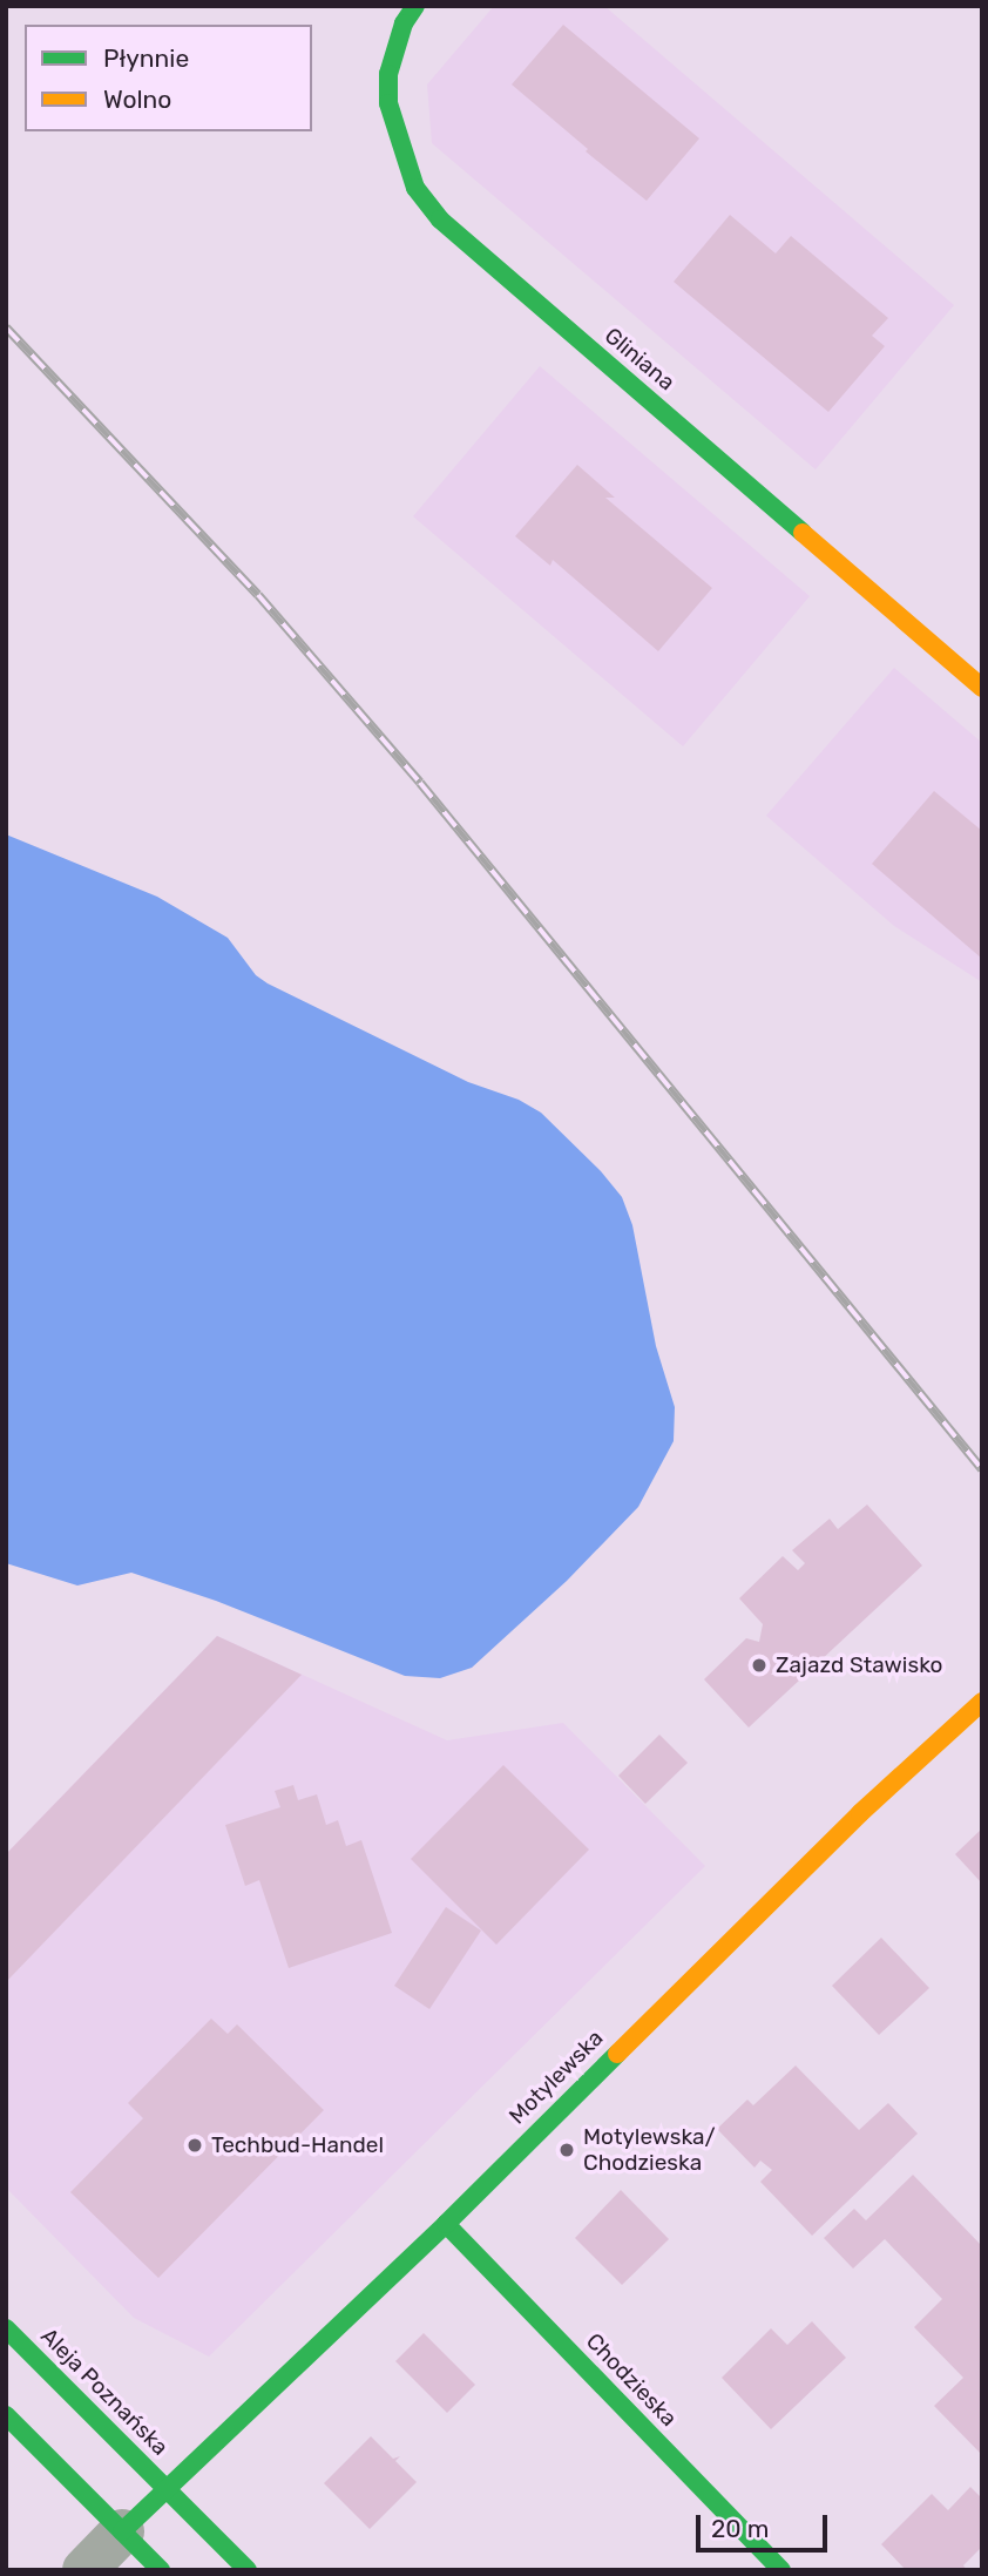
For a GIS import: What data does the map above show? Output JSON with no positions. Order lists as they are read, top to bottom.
{
  "streets": {
    "street": [
      "Gliniana",
      "Motylewska",
      "Chodzieska",
      "Aleja Poznańska"
    ]
  },
  "crossings": [
    ["Motylewska", "Chodzieska"],
    ["Motylewska", "Aleja Poznańska"]
  ],
  "places": ["Zajazd Stawisko", "Techbud-Handel", "Motylewska/ Chodzieska"],
  "legend": ["Płynnie", "Wolno"],
  "scale_bar": "20 m"
}
